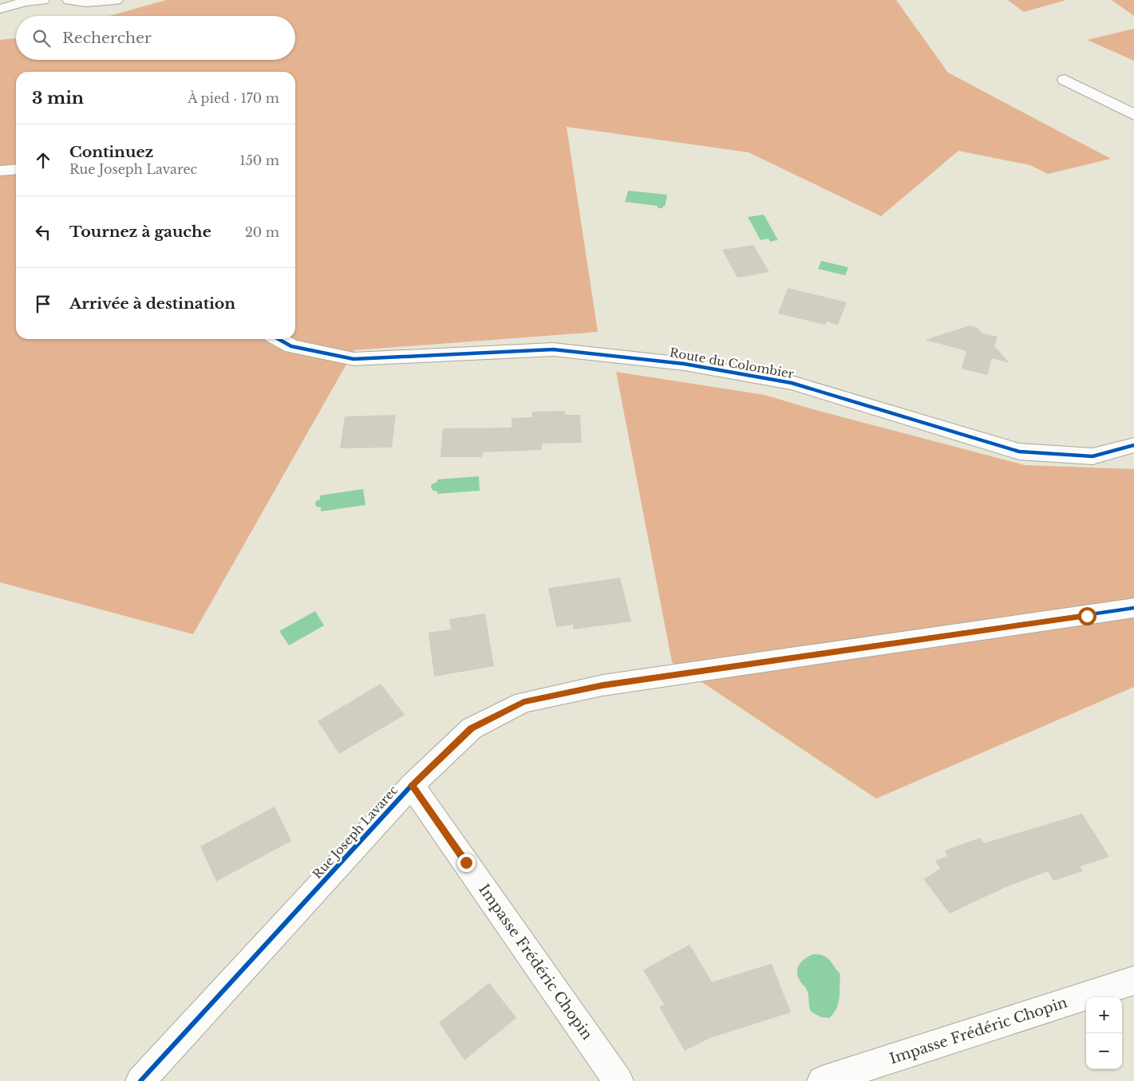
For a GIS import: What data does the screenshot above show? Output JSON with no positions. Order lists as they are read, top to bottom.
{
  "streets": {
    "street": ["Route du Colombier", "Rue Joseph Lavarec", "Impasse Frédéric Chopin"]
  },
  "crossings": [
    ["Rue Joseph Lavarec", "Impasse Frédéric Chopin"]
  ],
  "page": {
    "search": "Rechercher",
    "heading": ["3 min", "À pied · 170 m"],
    "list": [
      ["Continuez", "Rue Joseph Lavarec", "150 m"],
      ["Tournez à gauche", "20 m"],
      "Arrivée à destination"
    ],
    "map_buttons": ["+", "−"]
  }
}
